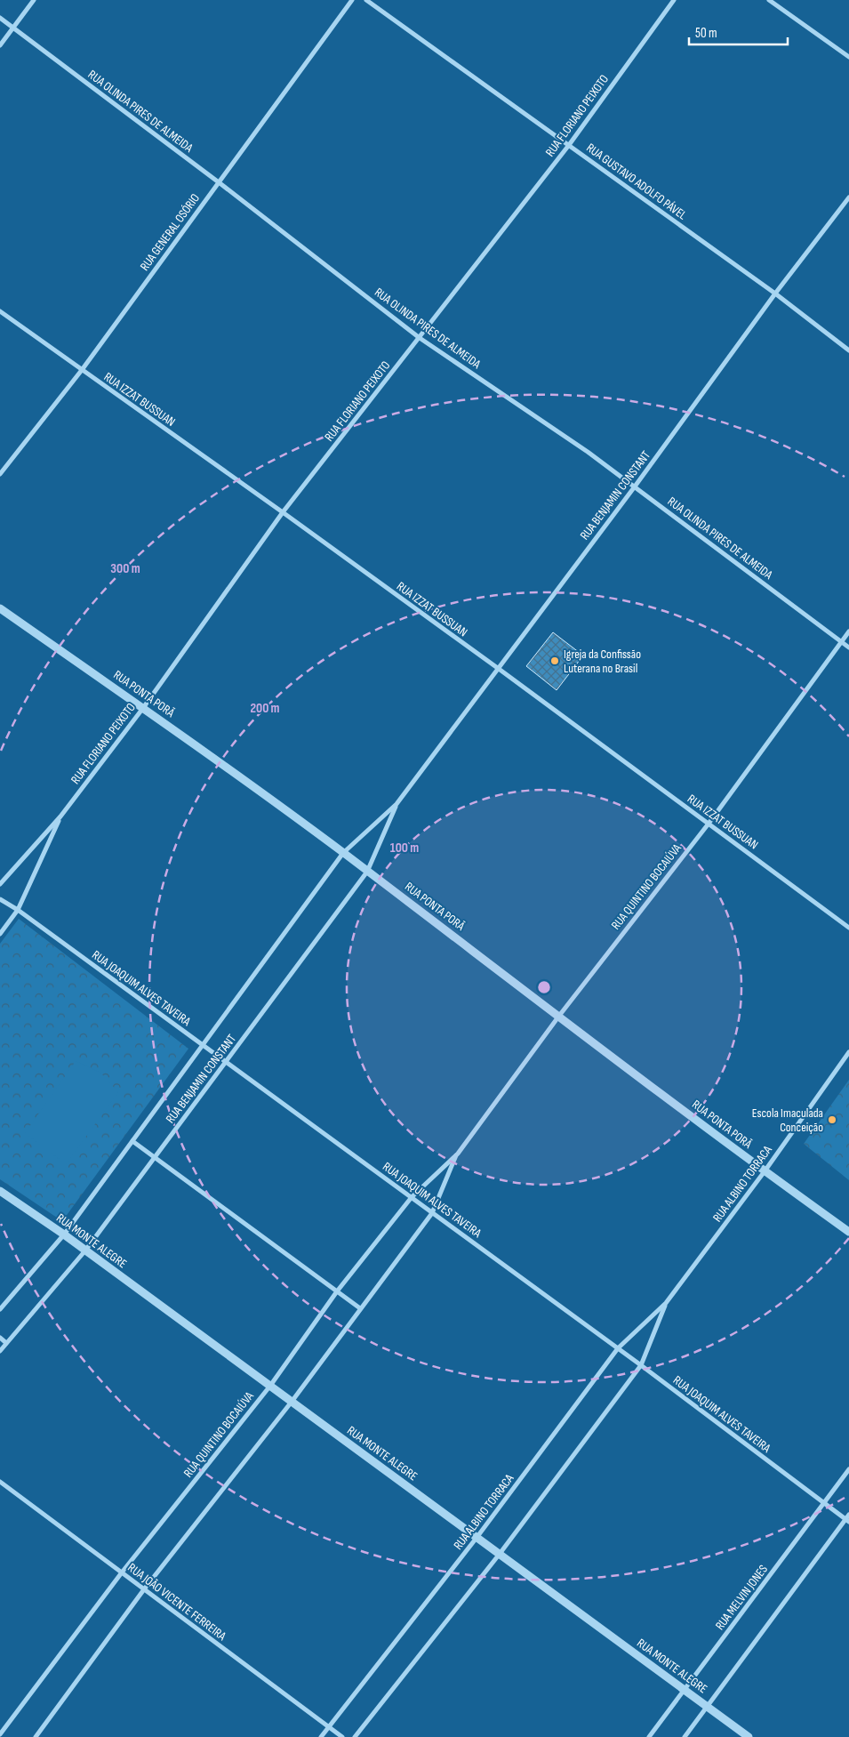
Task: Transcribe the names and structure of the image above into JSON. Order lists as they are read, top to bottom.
{
  "streets": {
    "street": [
      "RUA OLINDA PIRES DE ALMEIDA",
      "RUA FLORIANO PEIXOTO",
      "RUA GUSTAVO ADOLFO PÁVEL",
      "RUA GENERAL OSÓRIO",
      "RUA IZZAT BUSSUAN",
      "RUA BENJAMIN CONSTANT",
      "RUA PONTA PORÃ",
      "RUA QUINTINO BOCAIÚVA",
      "RUA JOAQUIM ALVES TAVEIRA",
      "RUA ALBINO TORRACA",
      "RUA MONTE ALEGRE",
      "RUA MELVIN JONES",
      "RUA JOÃO VICENTE FERREIRA"
    ]
  },
  "crossings": [
    ["RUA OLINDA PIRES DE ALMEIDA", "RUA FLORIANO PEIXOTO"],
    ["RUA OLINDA PIRES DE ALMEIDA", "RUA GENERAL OSÓRIO"],
    ["RUA OLINDA PIRES DE ALMEIDA", "RUA BENJAMIN CONSTANT"],
    ["RUA OLINDA PIRES DE ALMEIDA", "RUA QUINTINO BOCAIÚVA"],
    ["RUA FLORIANO PEIXOTO", "RUA GUSTAVO ADOLFO PÁVEL"],
    ["RUA FLORIANO PEIXOTO", "RUA IZZAT BUSSUAN"],
    ["RUA FLORIANO PEIXOTO", "RUA PONTA PORÃ"],
    ["RUA FLORIANO PEIXOTO", "RUA JOAQUIM ALVES TAVEIRA"],
    ["RUA GUSTAVO ADOLFO PÁVEL", "RUA BENJAMIN CONSTANT"],
    ["RUA GENERAL OSÓRIO", "RUA IZZAT BUSSUAN"],
    ["RUA IZZAT BUSSUAN", "RUA BENJAMIN CONSTANT"],
    ["RUA IZZAT BUSSUAN", "RUA QUINTINO BOCAIÚVA"],
    ["RUA BENJAMIN CONSTANT", "RUA PONTA PORÃ"],
    ["RUA BENJAMIN CONSTANT", "RUA JOAQUIM ALVES TAVEIRA"],
    ["RUA BENJAMIN CONSTANT", "RUA MONTE ALEGRE"],
    ["RUA PONTA PORÃ", "RUA QUINTINO BOCAIÚVA"],
    ["RUA PONTA PORÃ", "RUA ALBINO TORRACA"],
    ["RUA QUINTINO BOCAIÚVA", "RUA JOAQUIM ALVES TAVEIRA"],
    ["RUA QUINTINO BOCAIÚVA", "RUA MONTE ALEGRE"],
    ["RUA QUINTINO BOCAIÚVA", "RUA JOÃO VICENTE FERREIRA"],
    ["RUA JOAQUIM ALVES TAVEIRA", "RUA ALBINO TORRACA"],
    ["RUA JOAQUIM ALVES TAVEIRA", "RUA MELVIN JONES"],
    ["RUA ALBINO TORRACA", "RUA MONTE ALEGRE"],
    ["RUA ALBINO TORRACA", "RUA JOÃO VICENTE FERREIRA"],
    ["RUA MONTE ALEGRE", "RUA MELVIN JONES"]
  ],
  "places": ["Igreja da Confissão Luterana no Brasil", "Escola Imaculada Conceição"],
  "scale_bar": "50 m",
  "rings": ["300 m", "200 m", "100 m"]
}
